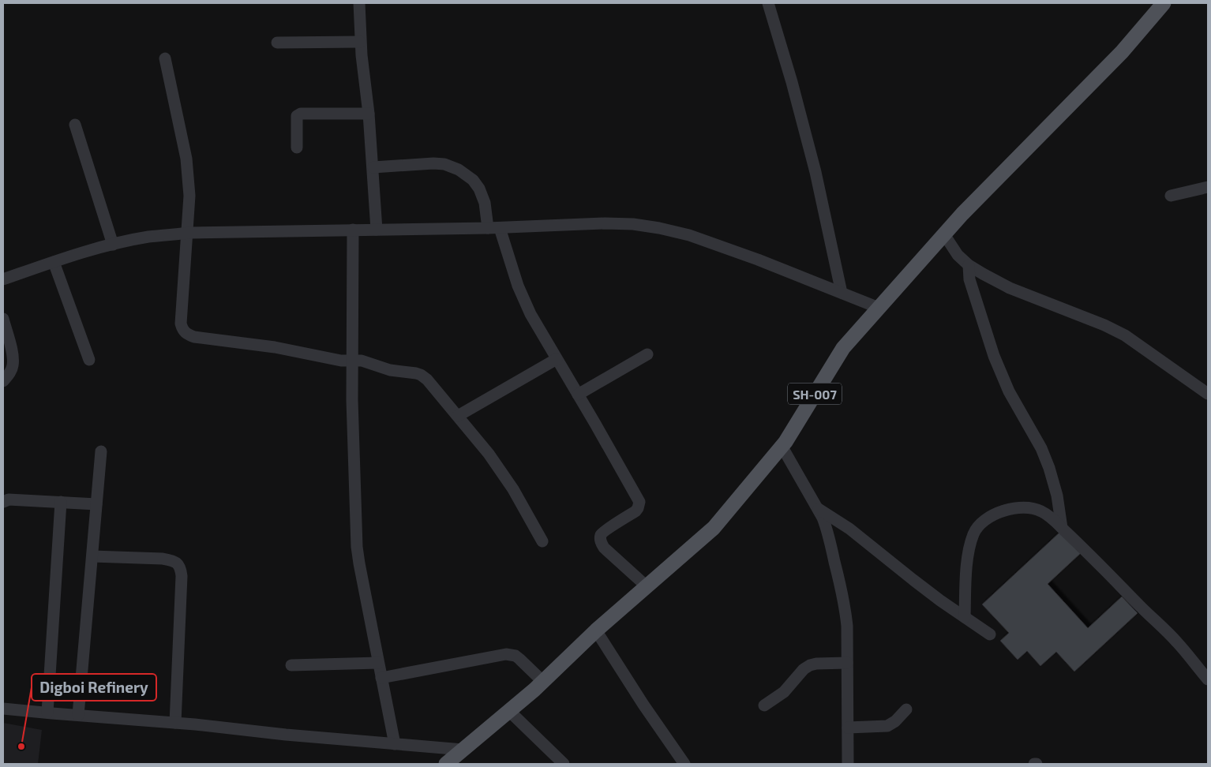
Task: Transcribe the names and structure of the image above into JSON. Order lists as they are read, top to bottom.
{
  "streets": {
    "main road": ["SH-007"]
  },
  "places": ["Digboi Refinery"]
}
